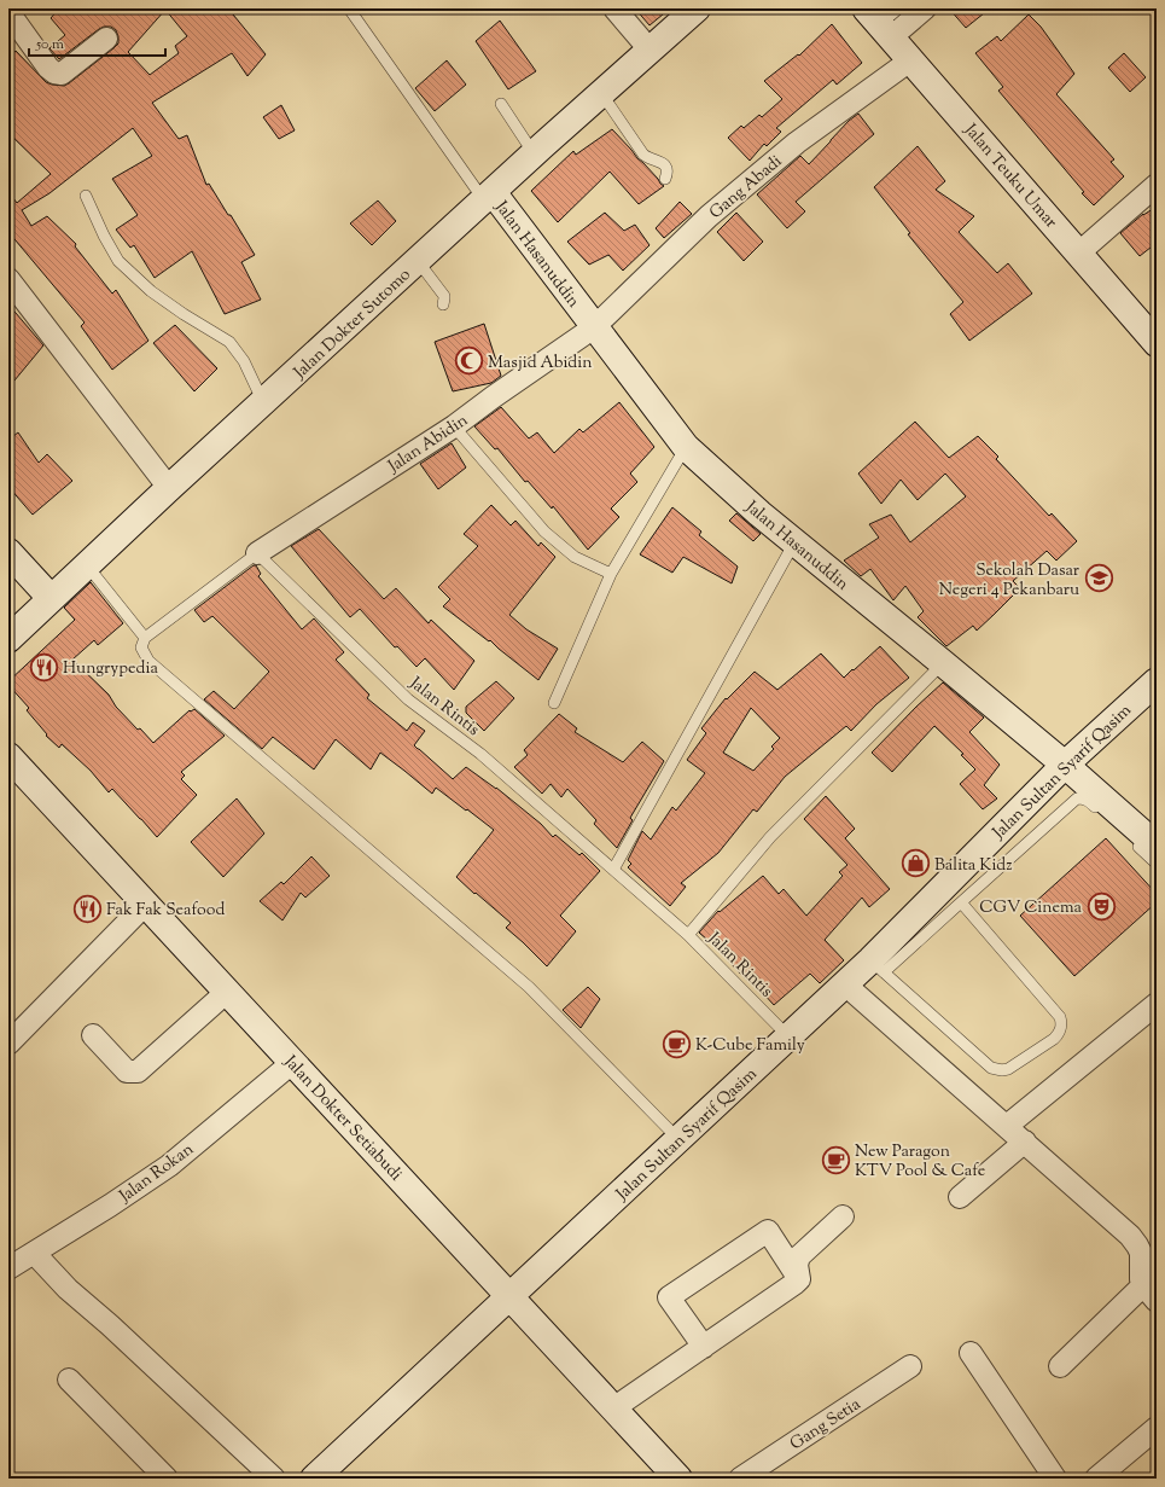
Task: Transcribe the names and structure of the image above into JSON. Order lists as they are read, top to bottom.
{
  "streets": {
    "main road": [
      "Jalan Teuku Umar",
      "Jalan Hasanuddin",
      "Jalan Dokter Sutomo",
      "Jalan Sultan Syarif Qasim",
      "Jalan Dokter Setiabudi"
    ],
    "street": [
      "Gang Abadi",
      "Jalan Abidin",
      "Jalan Rokan",
      "Gang Setia"
    ],
    "lane": ["Jalan Rintis"]
  },
  "crossings": [
    ["Jalan Teuku Umar", "Gang Abadi"],
    ["Gang Abadi", "Jalan Hasanuddin"],
    ["Gang Abadi", "Jalan Abidin"],
    ["Jalan Hasanuddin", "Jalan Dokter Sutomo"],
    ["Jalan Hasanuddin", "Jalan Abidin"],
    ["Jalan Hasanuddin", "Jalan Sultan Syarif Qasim"],
    ["Jalan Abidin", "Jalan Rintis"],
    ["Jalan Rintis", "Jalan Sultan Syarif Qasim"],
    ["Jalan Sultan Syarif Qasim", "Jalan Dokter Setiabudi"],
    ["Jalan Dokter Setiabudi", "Jalan Rokan"]
  ],
  "places": {
    "mosque": ["Masjid Abidin"],
    "school or university": ["Sekolah Dasar Negeri 4 Pekanbaru"],
    "restaurant": ["Hungrypedia", "Fak Fak Seafood"],
    "shop": ["Balita Kidz"],
    "theatre": ["CGV Cinema"],
    "cafe": ["K-Cube Family", "New Paragon KTV Pool & Cafe"]
  },
  "scale_bar": "50 m"
}
